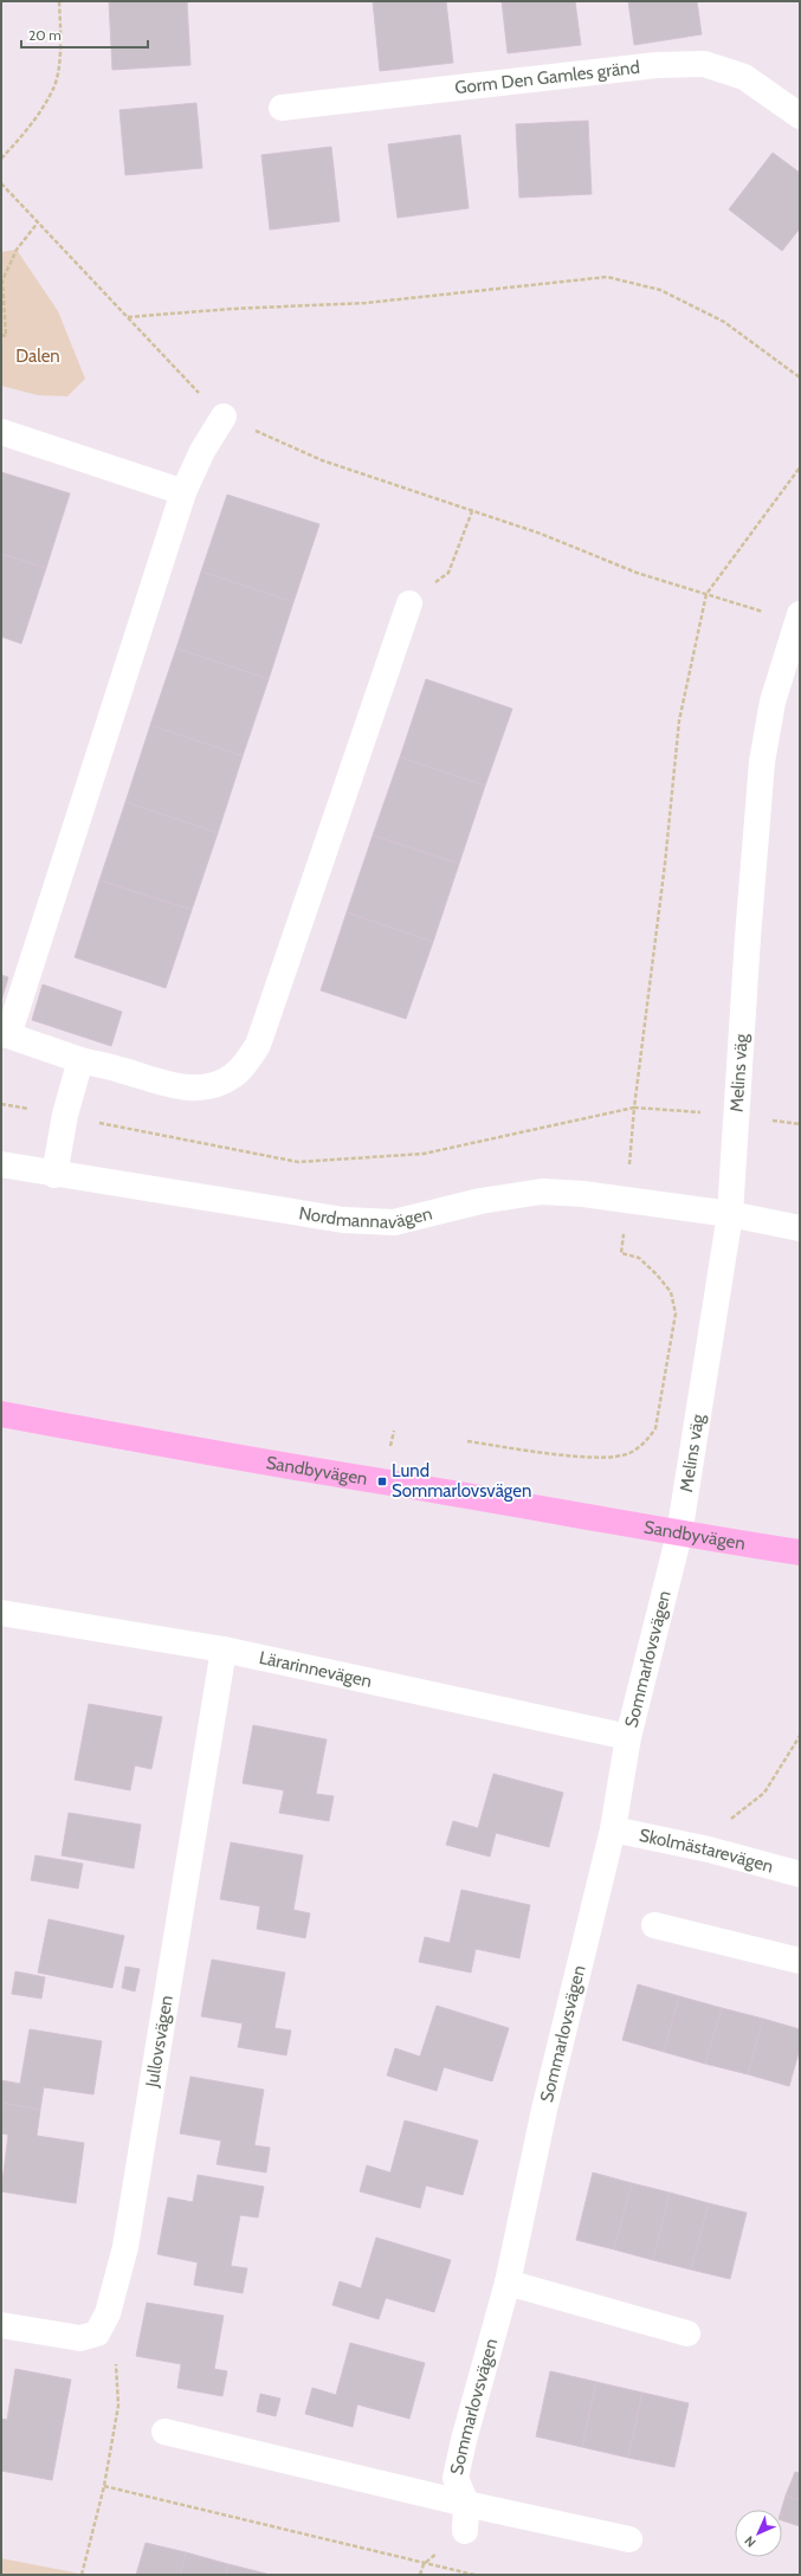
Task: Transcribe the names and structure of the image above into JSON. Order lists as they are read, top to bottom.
{
  "streets": {
    "main road": ["Sandbyvägen"],
    "street": [
      "Gorm Den Gamles gränd",
      "Melins väg",
      "Nordmannavägen",
      "Sommarlovsvägen",
      "Lärarinnevägen",
      "Skolmästarevägen",
      "Jullovsvägen"
    ]
  },
  "crossings": [
    ["Melins väg", "Nordmannavägen"],
    ["Melins väg", "Sandbyvägen"],
    ["Melins väg", "Sommarlovsvägen"],
    ["Sandbyvägen", "Sommarlovsvägen"],
    ["Sommarlovsvägen", "Lärarinnevägen"],
    ["Sommarlovsvägen", "Skolmästarevägen"],
    ["Lärarinnevägen", "Jullovsvägen"]
  ],
  "parks": ["Dalen"],
  "places": {
    "transit": ["Lund Sommarlovsvägen"]
  },
  "scale_bar": "20 m",
  "north": "bottom left"
}
